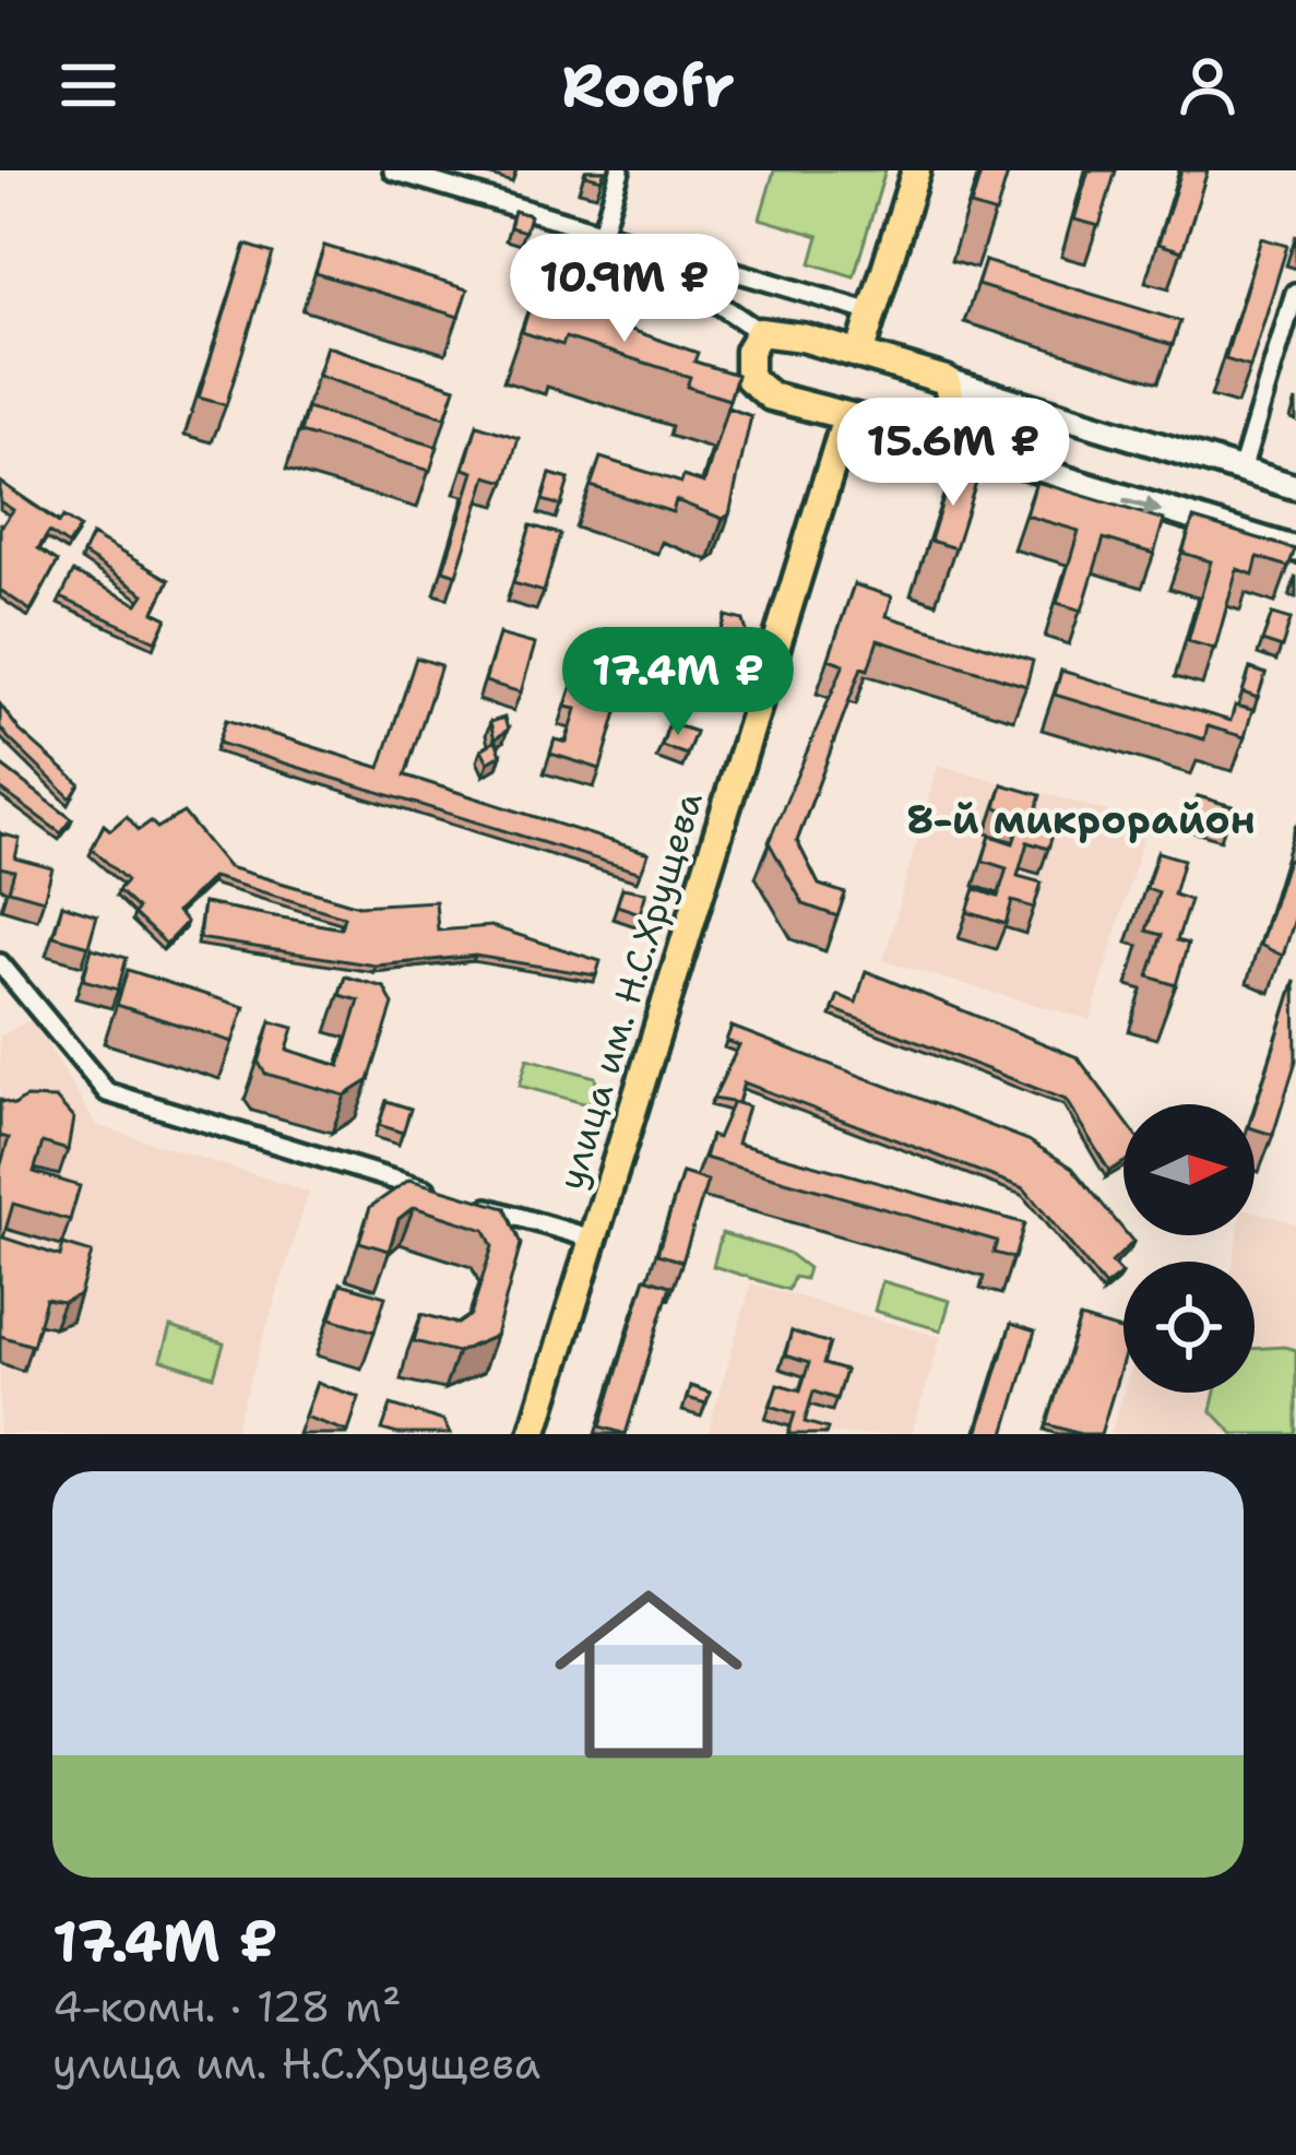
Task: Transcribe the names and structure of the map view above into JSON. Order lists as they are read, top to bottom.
{
  "streets": {
    "main road": ["улица им. Н.С.Хрущева"]
  },
  "districts": ["8-й микрорайон"],
  "north": "right",
  "page": {
    "header": "Roofr",
    "price": ["10.9M ₽", "15.6M ₽", "17.4M ₽"],
    "list": [
      {
        "name": "17.4M ₽",
        "note": "4-комн. · 128 m² · улица им. Н.С.Хрущева"
      }
    ]
  }
}
